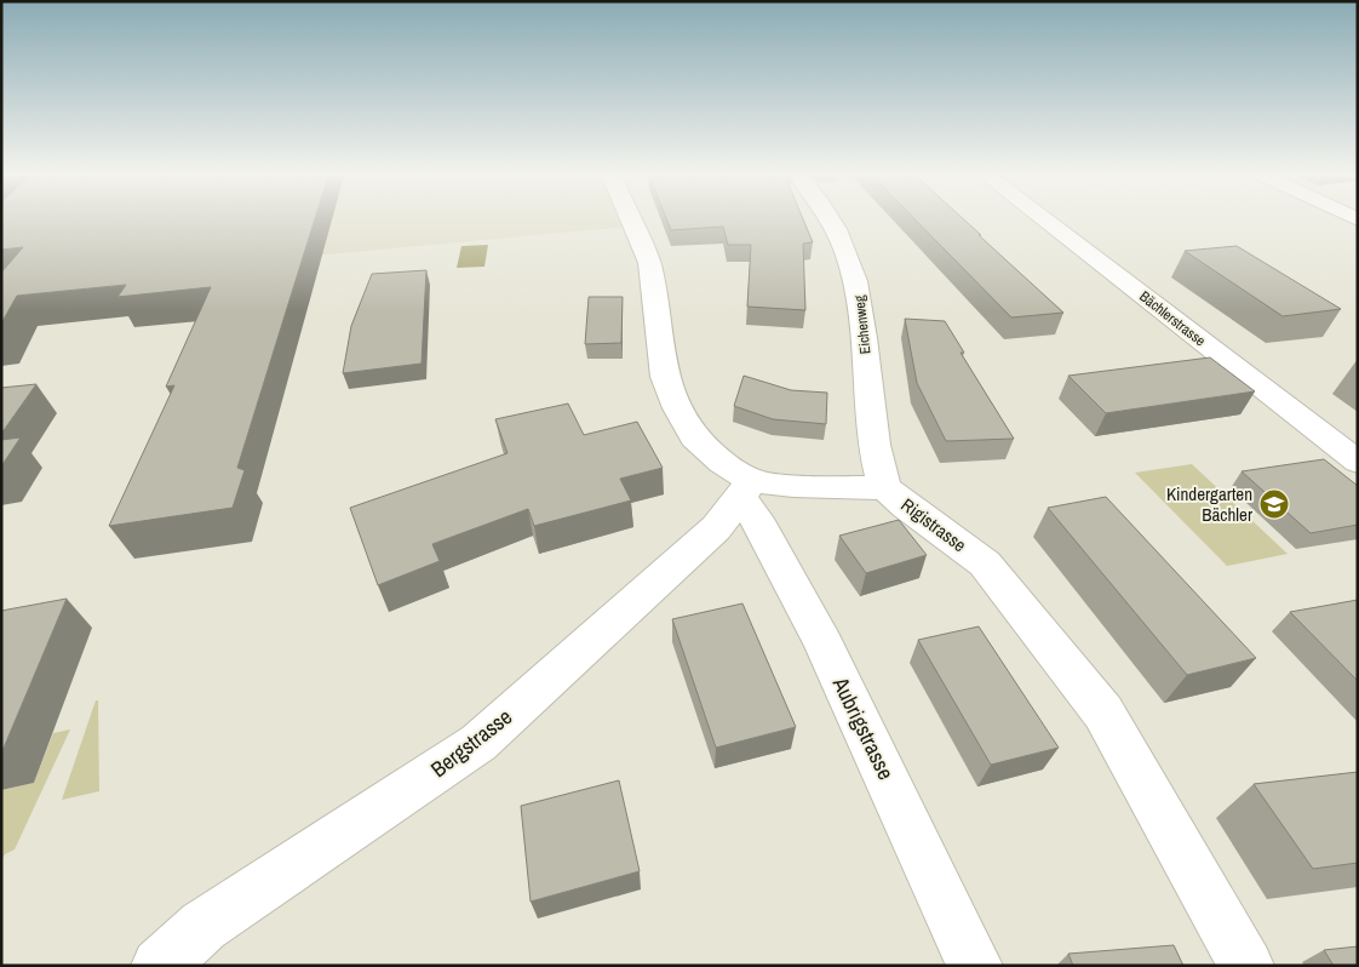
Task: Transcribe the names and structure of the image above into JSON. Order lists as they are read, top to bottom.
{
  "streets": {
    "street": [
      "Bächlerstrasse",
      "Eichenweg",
      "Rigistrasse",
      "Aubrigstrasse",
      "Bergstrasse"
    ]
  },
  "crossings": [
    ["Eichenweg", "Rigistrasse"],
    ["Rigistrasse", "Aubrigstrasse"],
    ["Rigistrasse", "Bergstrasse"],
    ["Aubrigstrasse", "Bergstrasse"]
  ],
  "places": {
    "school or university": ["Kindergarten Bächler"]
  }
}
